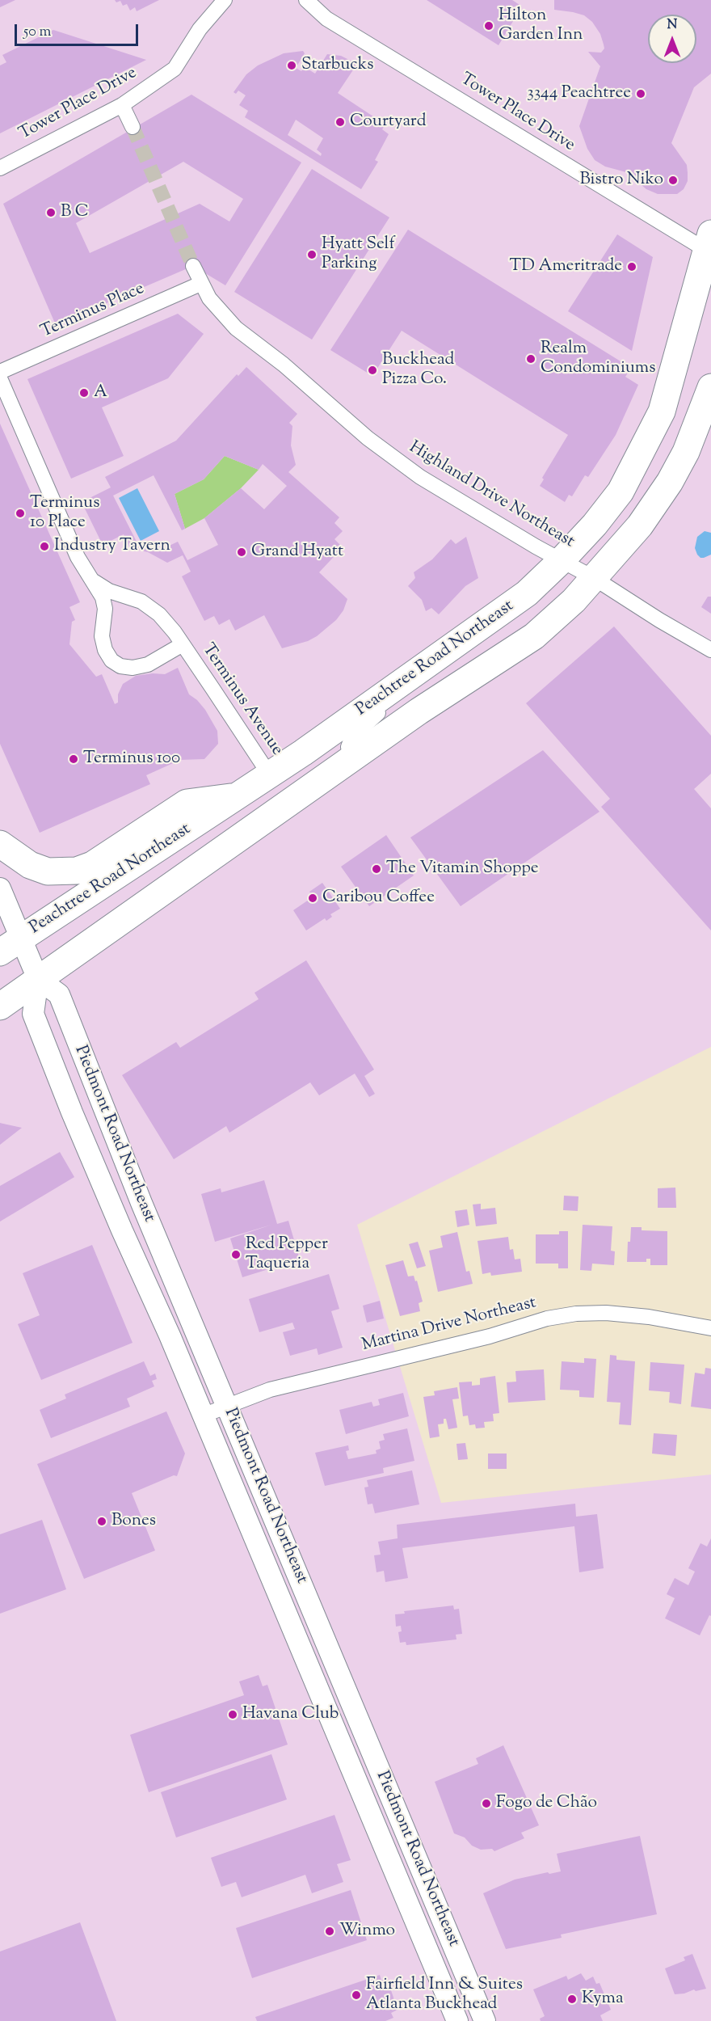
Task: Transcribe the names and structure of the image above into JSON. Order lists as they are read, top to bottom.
{
  "streets": {
    "highway": ["Peachtree Road Northeast"],
    "main road": ["Piedmont Road Northeast"],
    "street": [
      "Tower Place Drive",
      "Terminus Place",
      "Highland Drive Northeast",
      "Terminus Avenue",
      "Martina Drive Northeast"
    ]
  },
  "crossings": [
    ["Tower Place Drive", "Peachtree Road Northeast"],
    ["Terminus Place", "Highland Drive Northeast"],
    ["Highland Drive Northeast", "Peachtree Road Northeast"],
    ["Peachtree Road Northeast", "Terminus Avenue"],
    ["Peachtree Road Northeast", "Piedmont Road Northeast"],
    ["Piedmont Road Northeast", "Martina Drive Northeast"]
  ],
  "places": [
    "Hilton Garden Inn",
    "Starbucks",
    "3344 Peachtree",
    "Courtyard",
    "Bistro Niko",
    "B C",
    "Hyatt Self Parking",
    "TD Ameritrade",
    "Realm Condominiums",
    "Buckhead Pizza Co.",
    "A",
    "Terminus 10 Place",
    "Industry Tavern",
    "Grand Hyatt",
    "Terminus 100",
    "The Vitamin Shoppe",
    "Caribou Coffee",
    "Red Pepper Taqueria",
    "Bones",
    "Havana Club",
    "Fogo de Chão",
    "Winmo",
    "Fairfield Inn & Suites Atlanta Buckhead",
    "Kyma"
  ],
  "scale_bar": "50 m",
  "north": "top"
}
